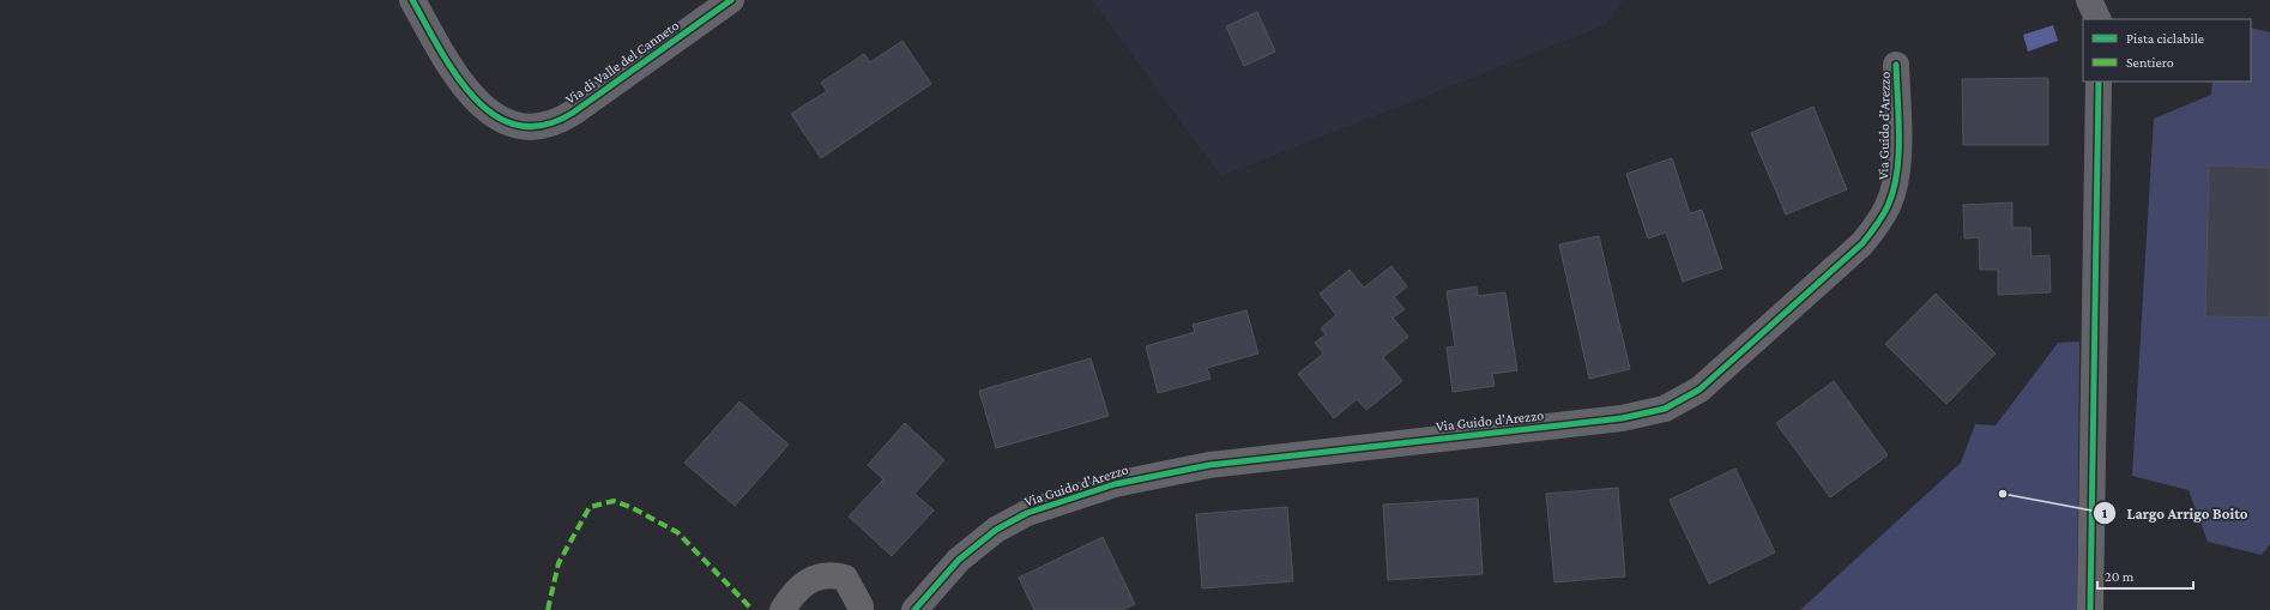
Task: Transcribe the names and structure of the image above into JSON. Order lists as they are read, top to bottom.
{
  "streets": {
    "street": ["Via di Valle del Canneto", "Via Guido d'Arezzo"]
  },
  "places": ["Largo Arrigo Boito"],
  "legend": ["Pista ciclabile", "Sentiero"],
  "scale_bar": "20 m"
}
